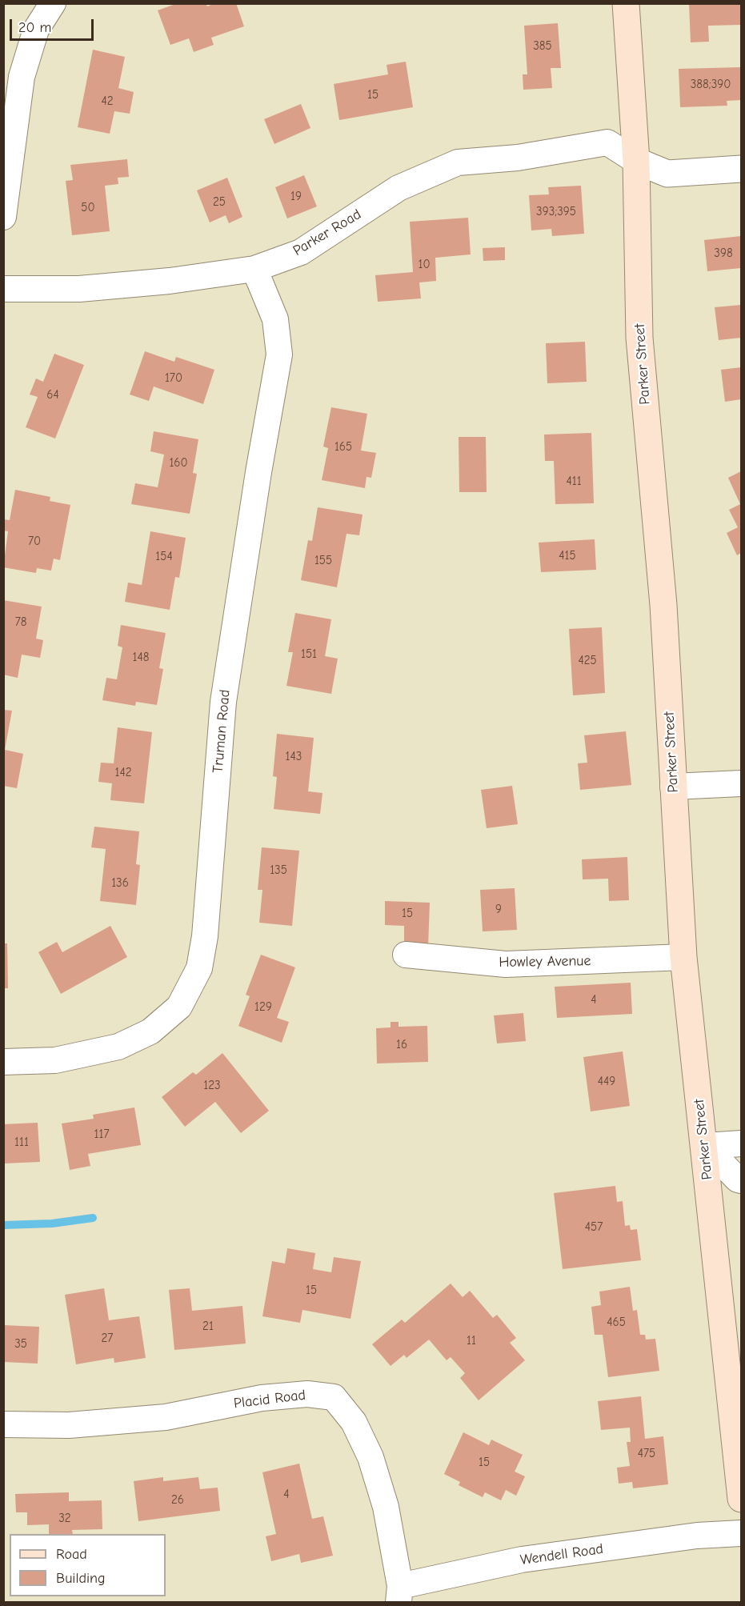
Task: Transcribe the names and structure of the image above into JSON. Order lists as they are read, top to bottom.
{
  "streets": {
    "main road": ["Parker Street"],
    "street": [
      "Parker Road",
      "Truman Road",
      "Howley Avenue",
      "Placid Road",
      "Wendell Road"
    ]
  },
  "crossings": [
    ["Parker Road", "Parker Street"],
    ["Parker Road", "Truman Road"],
    ["Parker Street", "Howley Avenue"],
    ["Placid Road", "Wendell Road"]
  ],
  "house_numbers": [
    "385",
    "388;390",
    "15",
    "42",
    "19",
    "25",
    "50",
    "393;395",
    "398",
    "10",
    "170",
    "64",
    "165",
    "160",
    "411",
    "70",
    "415",
    "154",
    "155",
    "78",
    "151",
    "148",
    "425",
    "143",
    "142",
    "135",
    "136",
    "9",
    "15",
    "4",
    "129",
    "16",
    "449",
    "123",
    "117",
    "111",
    "457",
    "15",
    "465",
    "21",
    "27",
    "11",
    "35",
    "475",
    "15",
    "4",
    "26",
    "32"
  ],
  "legend": ["Road", "Building"],
  "scale_bar": "20 m"
}
